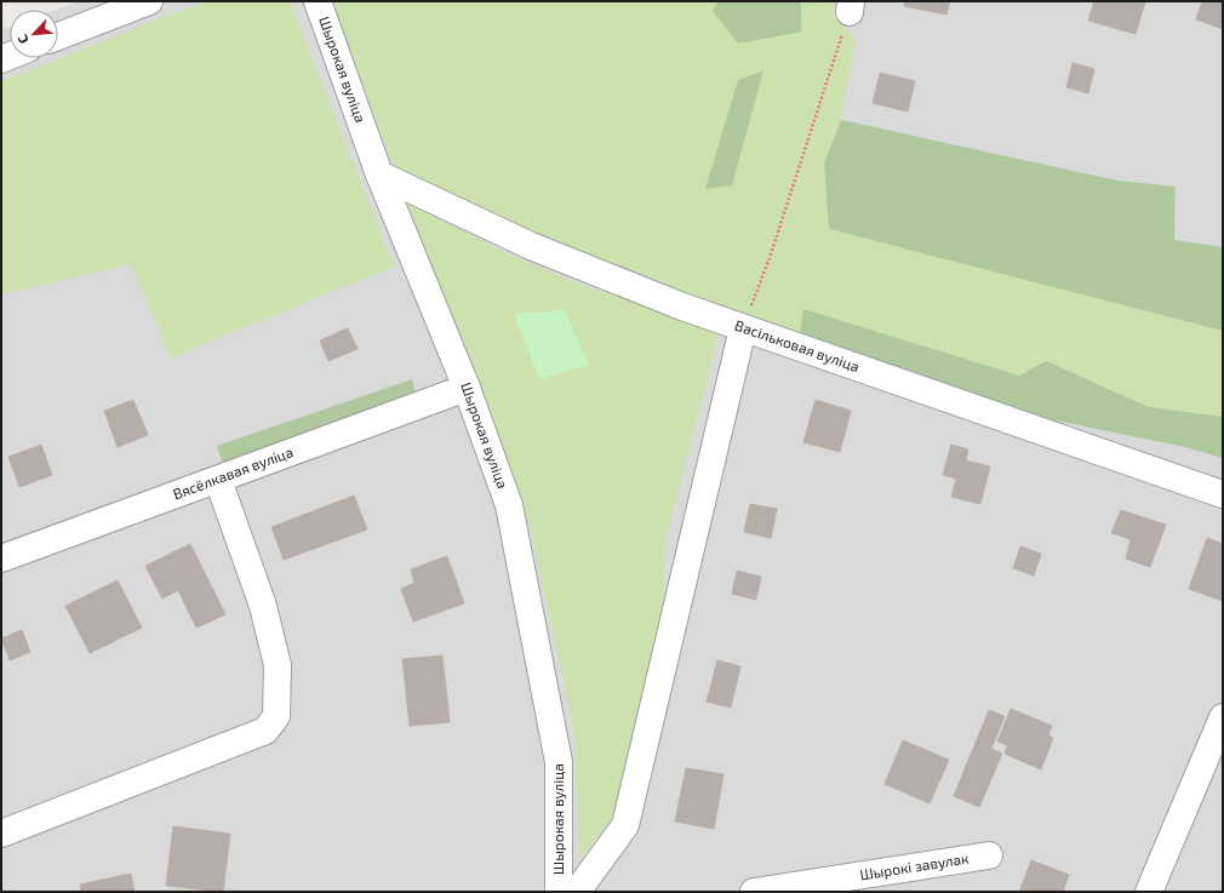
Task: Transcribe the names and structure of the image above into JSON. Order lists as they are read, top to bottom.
{
  "streets": {
    "street": [
      "Шырокая вуліца",
      "Васільковая вуліца",
      "Вясёлкавая вуліца",
      "Шырокі завулак"
    ]
  },
  "crossings": [
    ["Шырокая вуліца", "Васільковая вуліца"],
    ["Шырокая вуліца", "Вясёлкавая вуліца"]
  ],
  "north": "bottom left"
}
